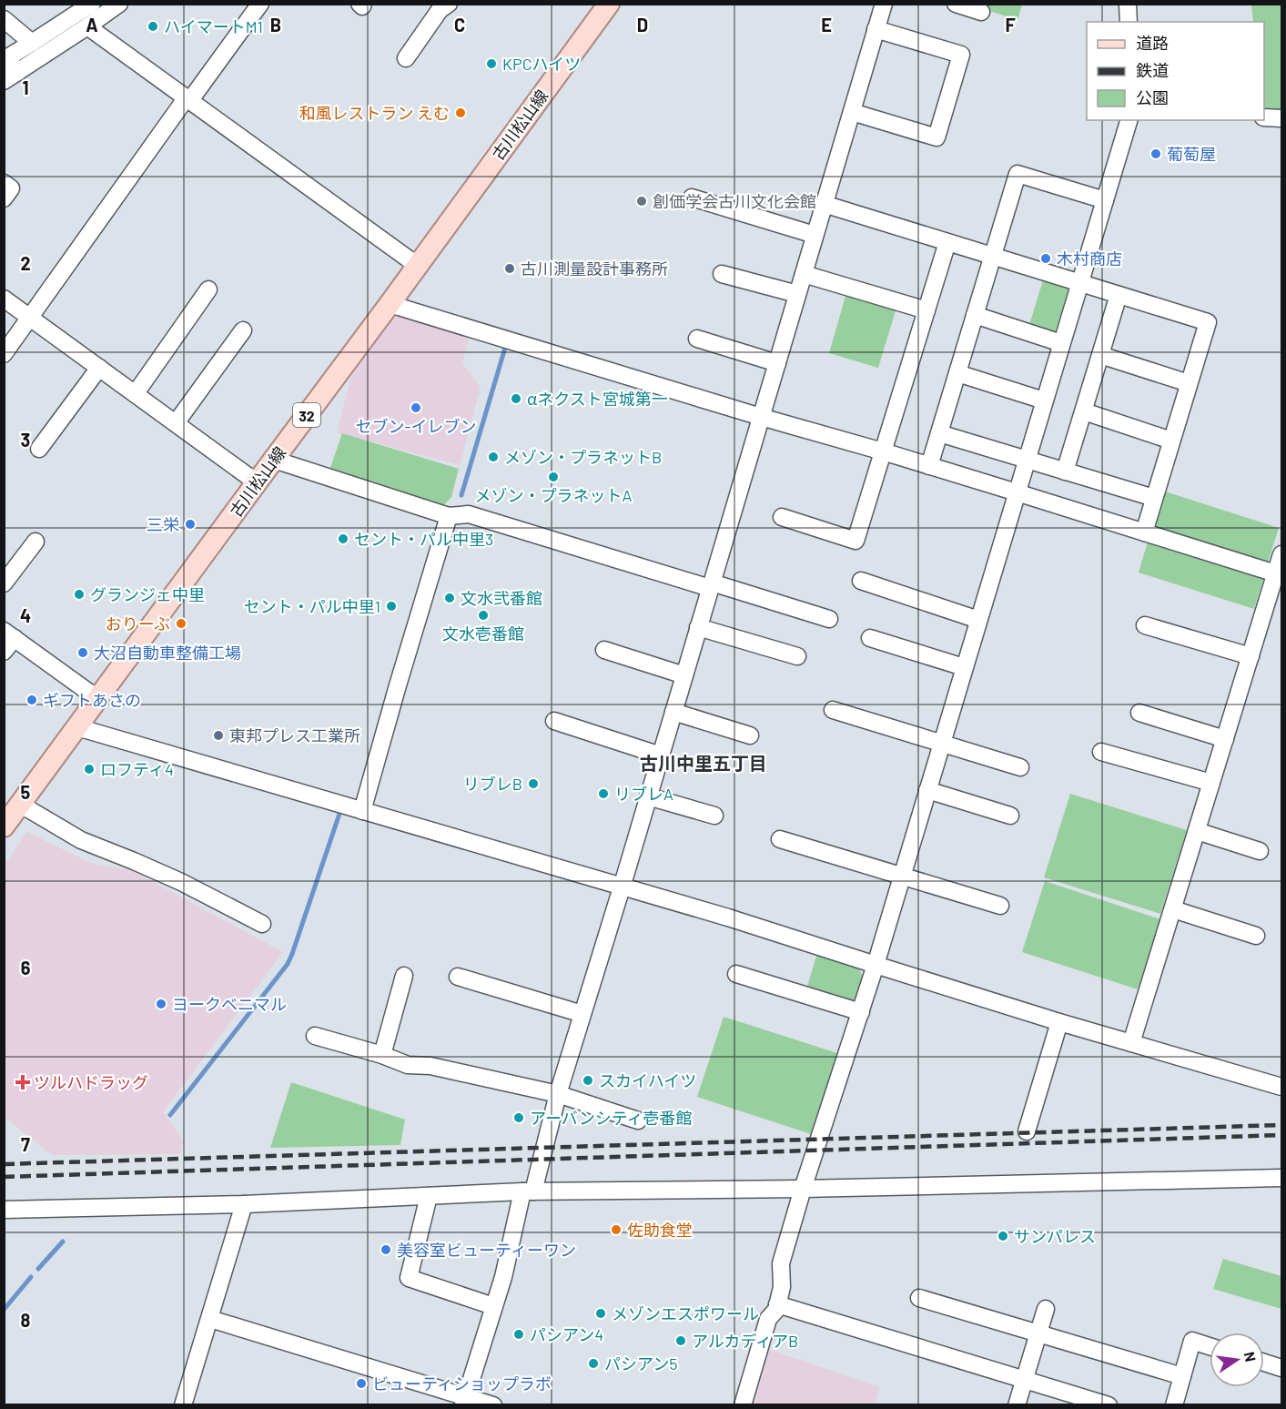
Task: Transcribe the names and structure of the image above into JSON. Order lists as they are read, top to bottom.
{
  "streets": {
    "main road": ["古川松山線", "32"]
  },
  "districts": ["古川中里五丁目"],
  "places": {
    "other": [
      "ハイマートM1",
      "KPCハイツ",
      "和風レストラン えむ",
      "葡萄屋",
      "創価学会古川文化会館",
      "木村商店",
      "古川測量設計事務所",
      "αネクスト宮城第一",
      "セブン-イレブン",
      "メゾン・プラネットB",
      "メゾン・プラネットA",
      "三栄",
      "セント・パル中里3",
      "グランジェ中里",
      "文水弐番館",
      "セント・パル中里1",
      "文水壱番館",
      "おりーぶ",
      "大沼自動車整備工場",
      "ギフトあさの",
      "東邦プレス工業所",
      "ロフティ4",
      "リブレB",
      "リブレA",
      "ヨークベニマル",
      "スカイハイツ",
      "アーバンシティ壱番館",
      "佐助食堂",
      "サンパレス",
      "美容室ビューティーワン",
      "メゾンエスポワール",
      "パシアン4",
      "アルカディアB",
      "パシアン5",
      "ビューティショップラボ"
    ],
    "health": ["ツルハドラッグ"]
  },
  "legend": ["道路", "鉄道", "公園"],
  "north": "right",
  "grid": {
    "columns": [
      "A",
      "B",
      "C",
      "D",
      "E",
      "F"
    ],
    "rows": [
      "1",
      "2",
      "3",
      "4",
      "5",
      "6",
      "7",
      "8"
    ]
  }
}
